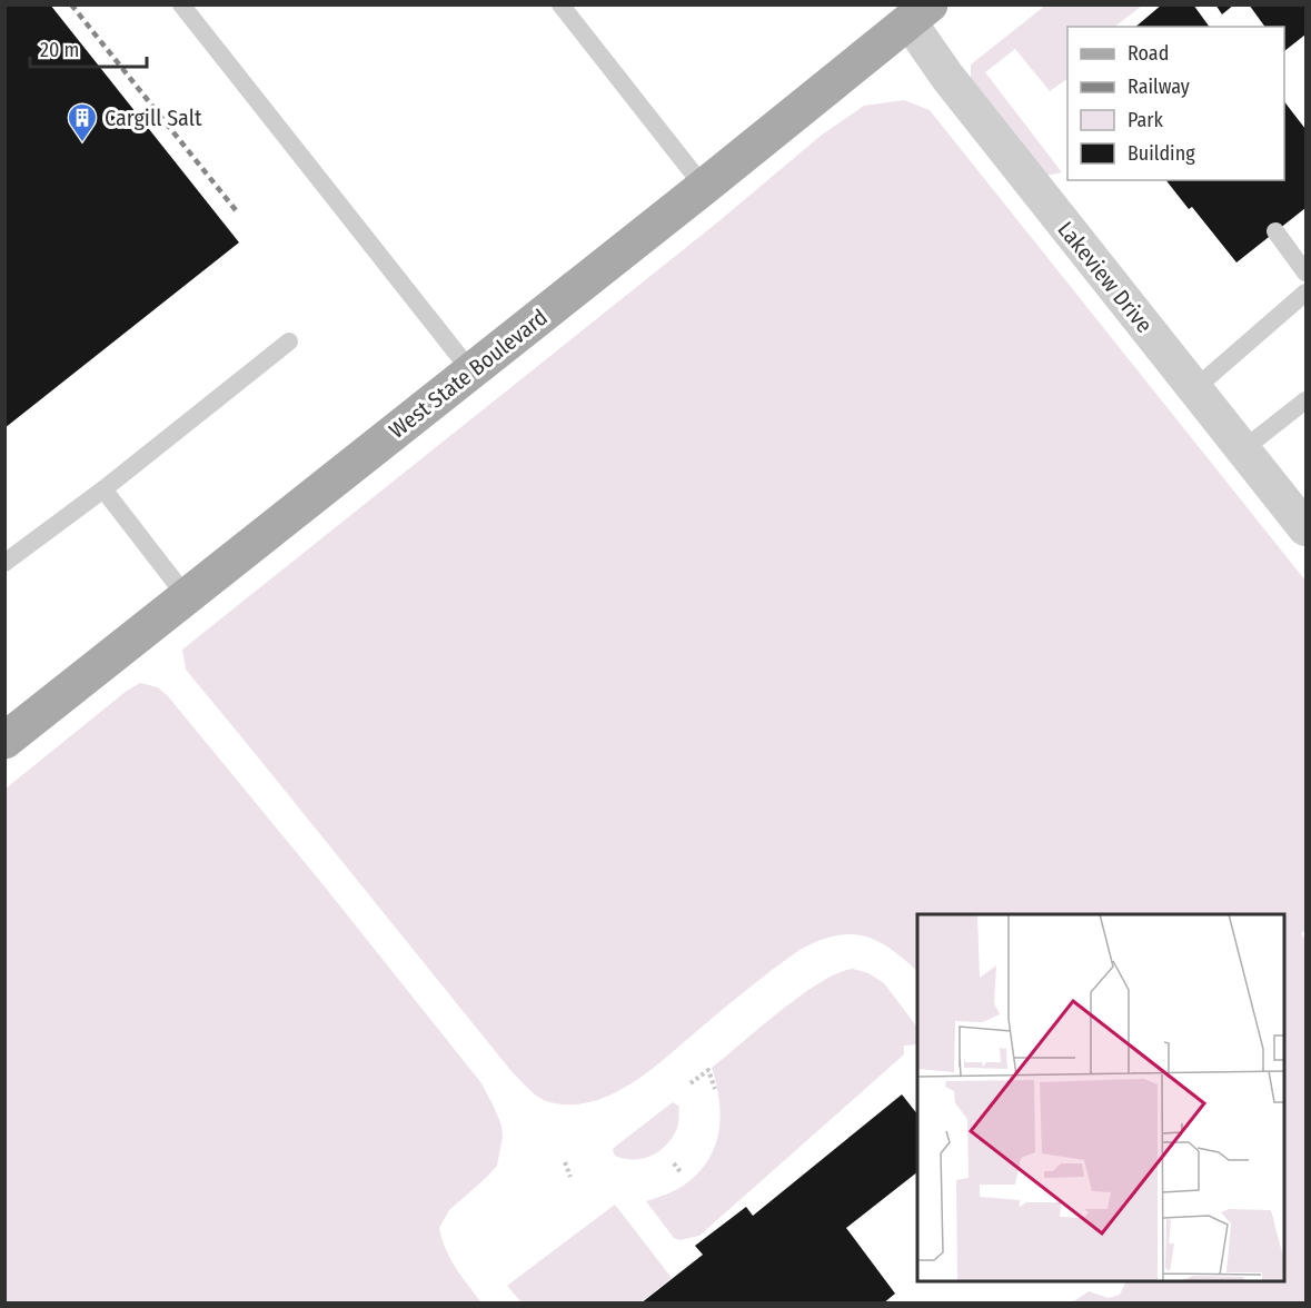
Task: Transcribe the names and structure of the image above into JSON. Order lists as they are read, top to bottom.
{
  "streets": {
    "main road": ["West State Boulevard"],
    "street": ["Lakeview Drive"]
  },
  "crossings": [
    ["Lakeview Drive", "West State Boulevard"]
  ],
  "places": {
    "building": ["Cargill Salt"]
  },
  "legend": [
    "Road",
    "Railway",
    "Park",
    "Building"
  ],
  "scale_bar": "20 m"
}
